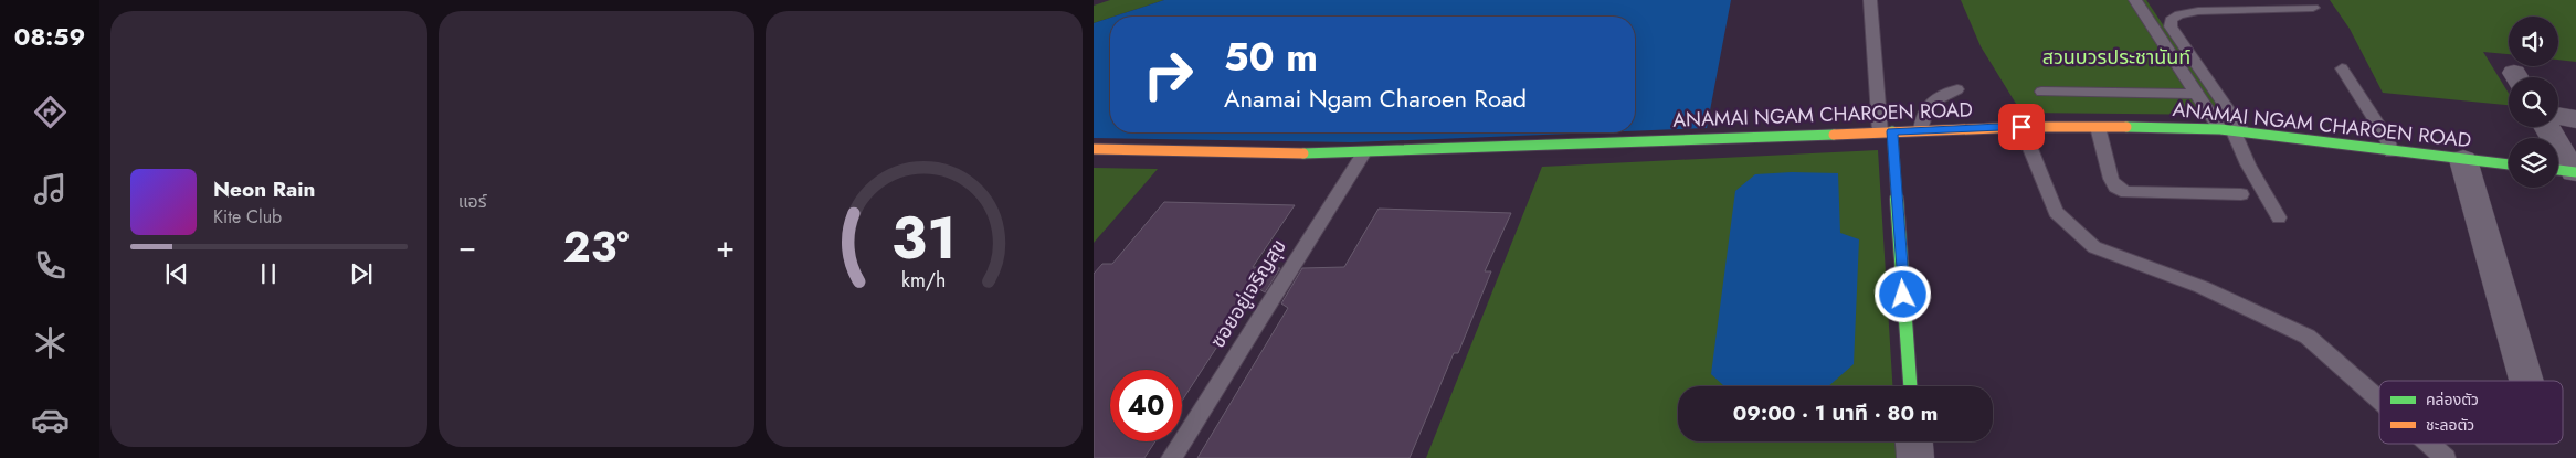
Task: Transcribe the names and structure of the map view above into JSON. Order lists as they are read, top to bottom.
{
  "streets": {
    "street": ["ANAMAI NGAM CHAROEN ROAD"],
    "lane": ["ซอยอยู่เจริญสุข"]
  },
  "crossings": [
    ["ANAMAI NGAM CHAROEN ROAD", "ซอยอยู่เจริญสุข"]
  ],
  "parks": ["สวนบวรประชานันท์"],
  "legend": ["คล่องตัว", "ชะลอตัว"],
  "page": {
    "tabs": "08:59",
    "tile": "แอร์",
    "turn": ["50 m", "Anamai Ngam Charoen Road"],
    "song": ["Neon Rain", "Kite Club"],
    "heat": ["−", "23°", "+"],
    "limit": "40",
    "trip": "09:00 · 1 นาที · 80 m",
    "gauge": ["31", "km/h"]
  }
}
